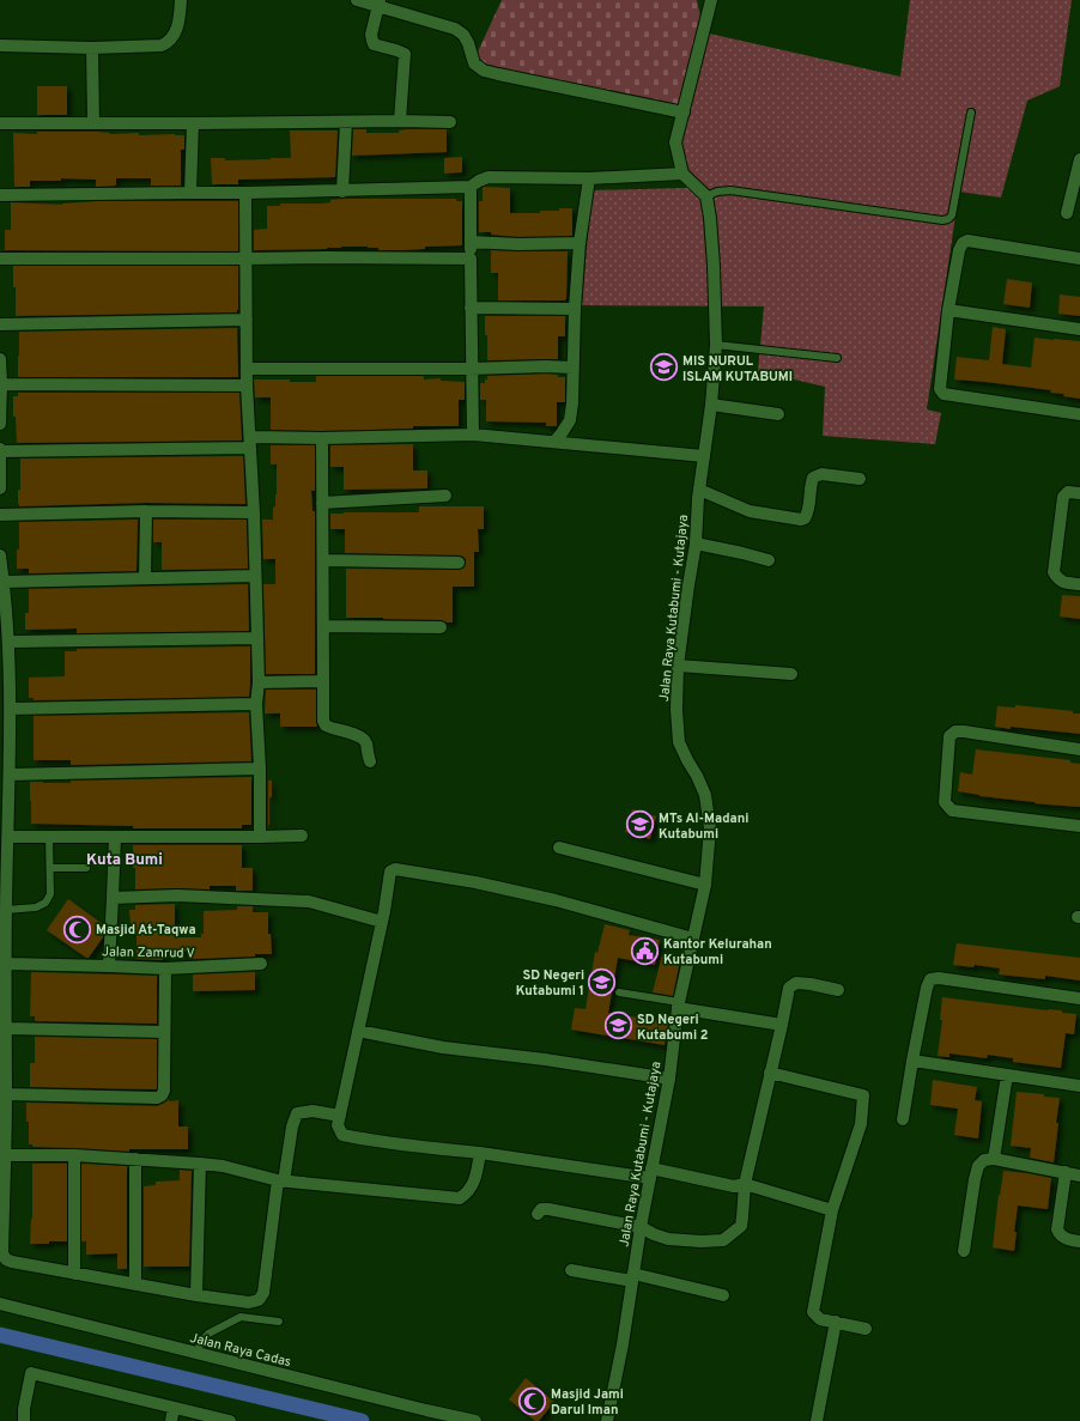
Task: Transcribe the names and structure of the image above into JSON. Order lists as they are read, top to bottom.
{
  "streets": {
    "street": ["Jalan Raya Kutabumi - Kutajaya", "Jalan Zamrud V", "Jalan Raya Cadas"]
  },
  "districts": ["Kuta Bumi"],
  "places": {
    "school or university": [
      "MIS NURUL ISLAM KUTABUMI",
      "MTs Al-Madani Kutabumi",
      "SD Negeri Kutabumi 1",
      "SD Negeri Kutabumi 2"
    ],
    "mosque": ["Masjid At-Taqwa", "Masjid Jami Darul Iman"],
    "public building": ["Kantor Kelurahan Kutabumi"]
  }
}
